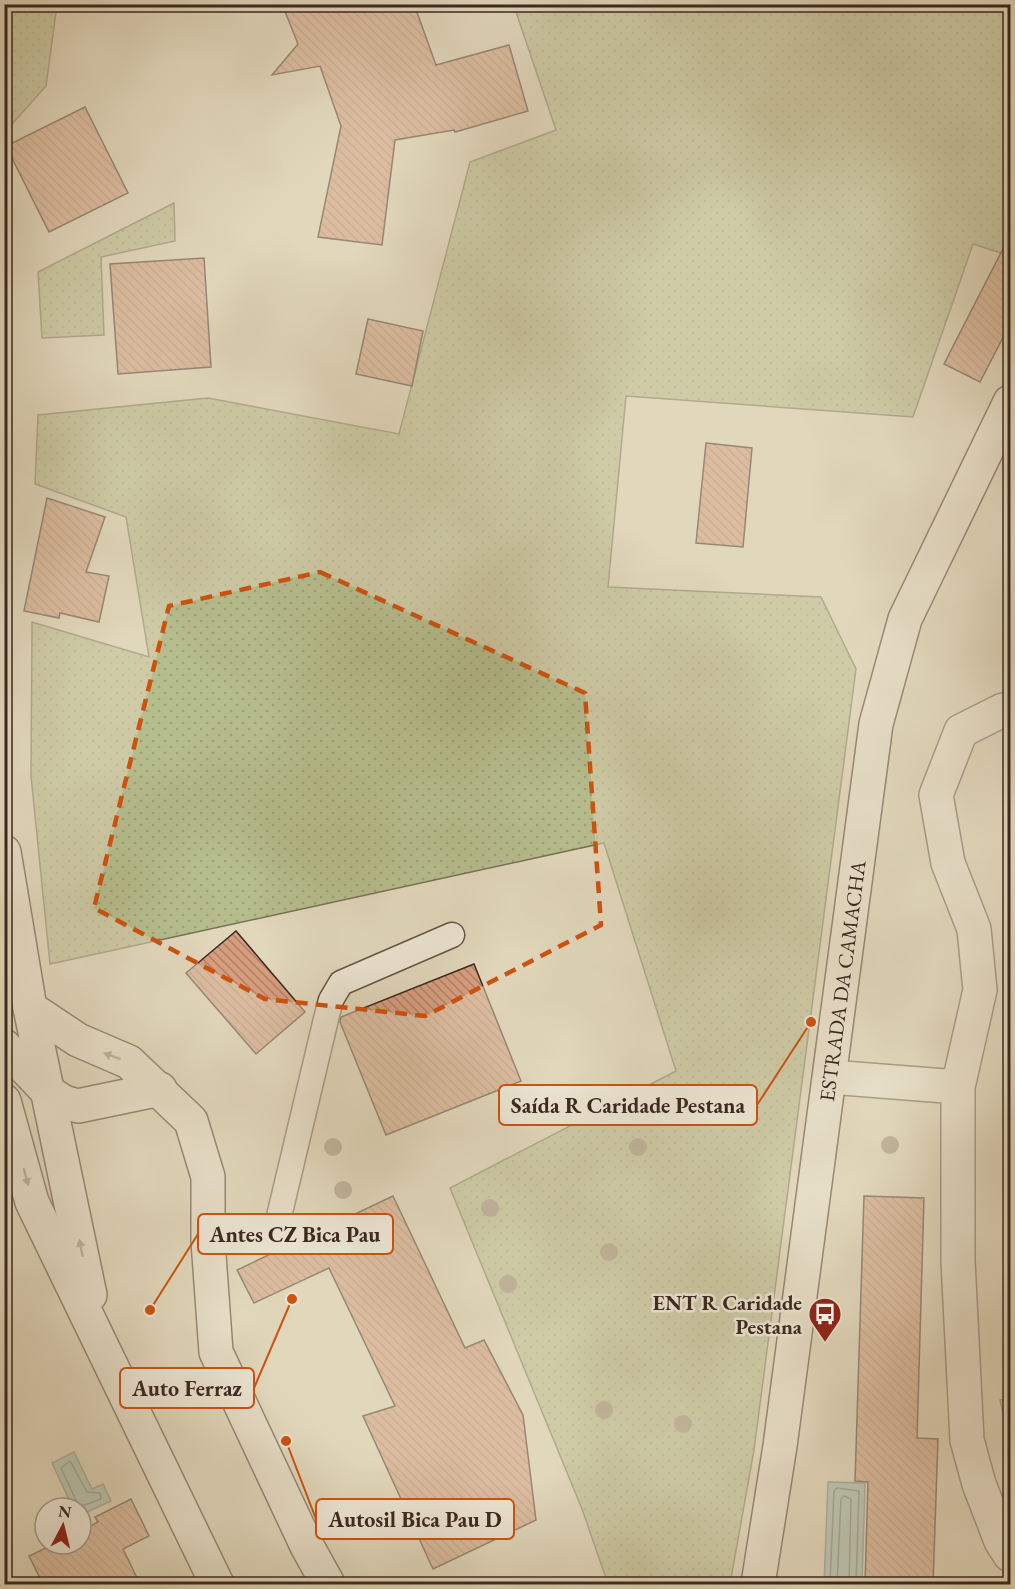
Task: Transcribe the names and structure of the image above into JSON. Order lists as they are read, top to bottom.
{
  "streets": {
    "street": ["ESTRADA DA CAMACHA"]
  },
  "places": {
    "other": [
      "Saída R Caridade Pestana",
      "Auto Ferraz",
      "Antes CZ Bica Pau",
      "Autosil Bica Pau D"
    ],
    "bus stop": ["ENT R Caridade Pestana"]
  },
  "north": "top"
}
